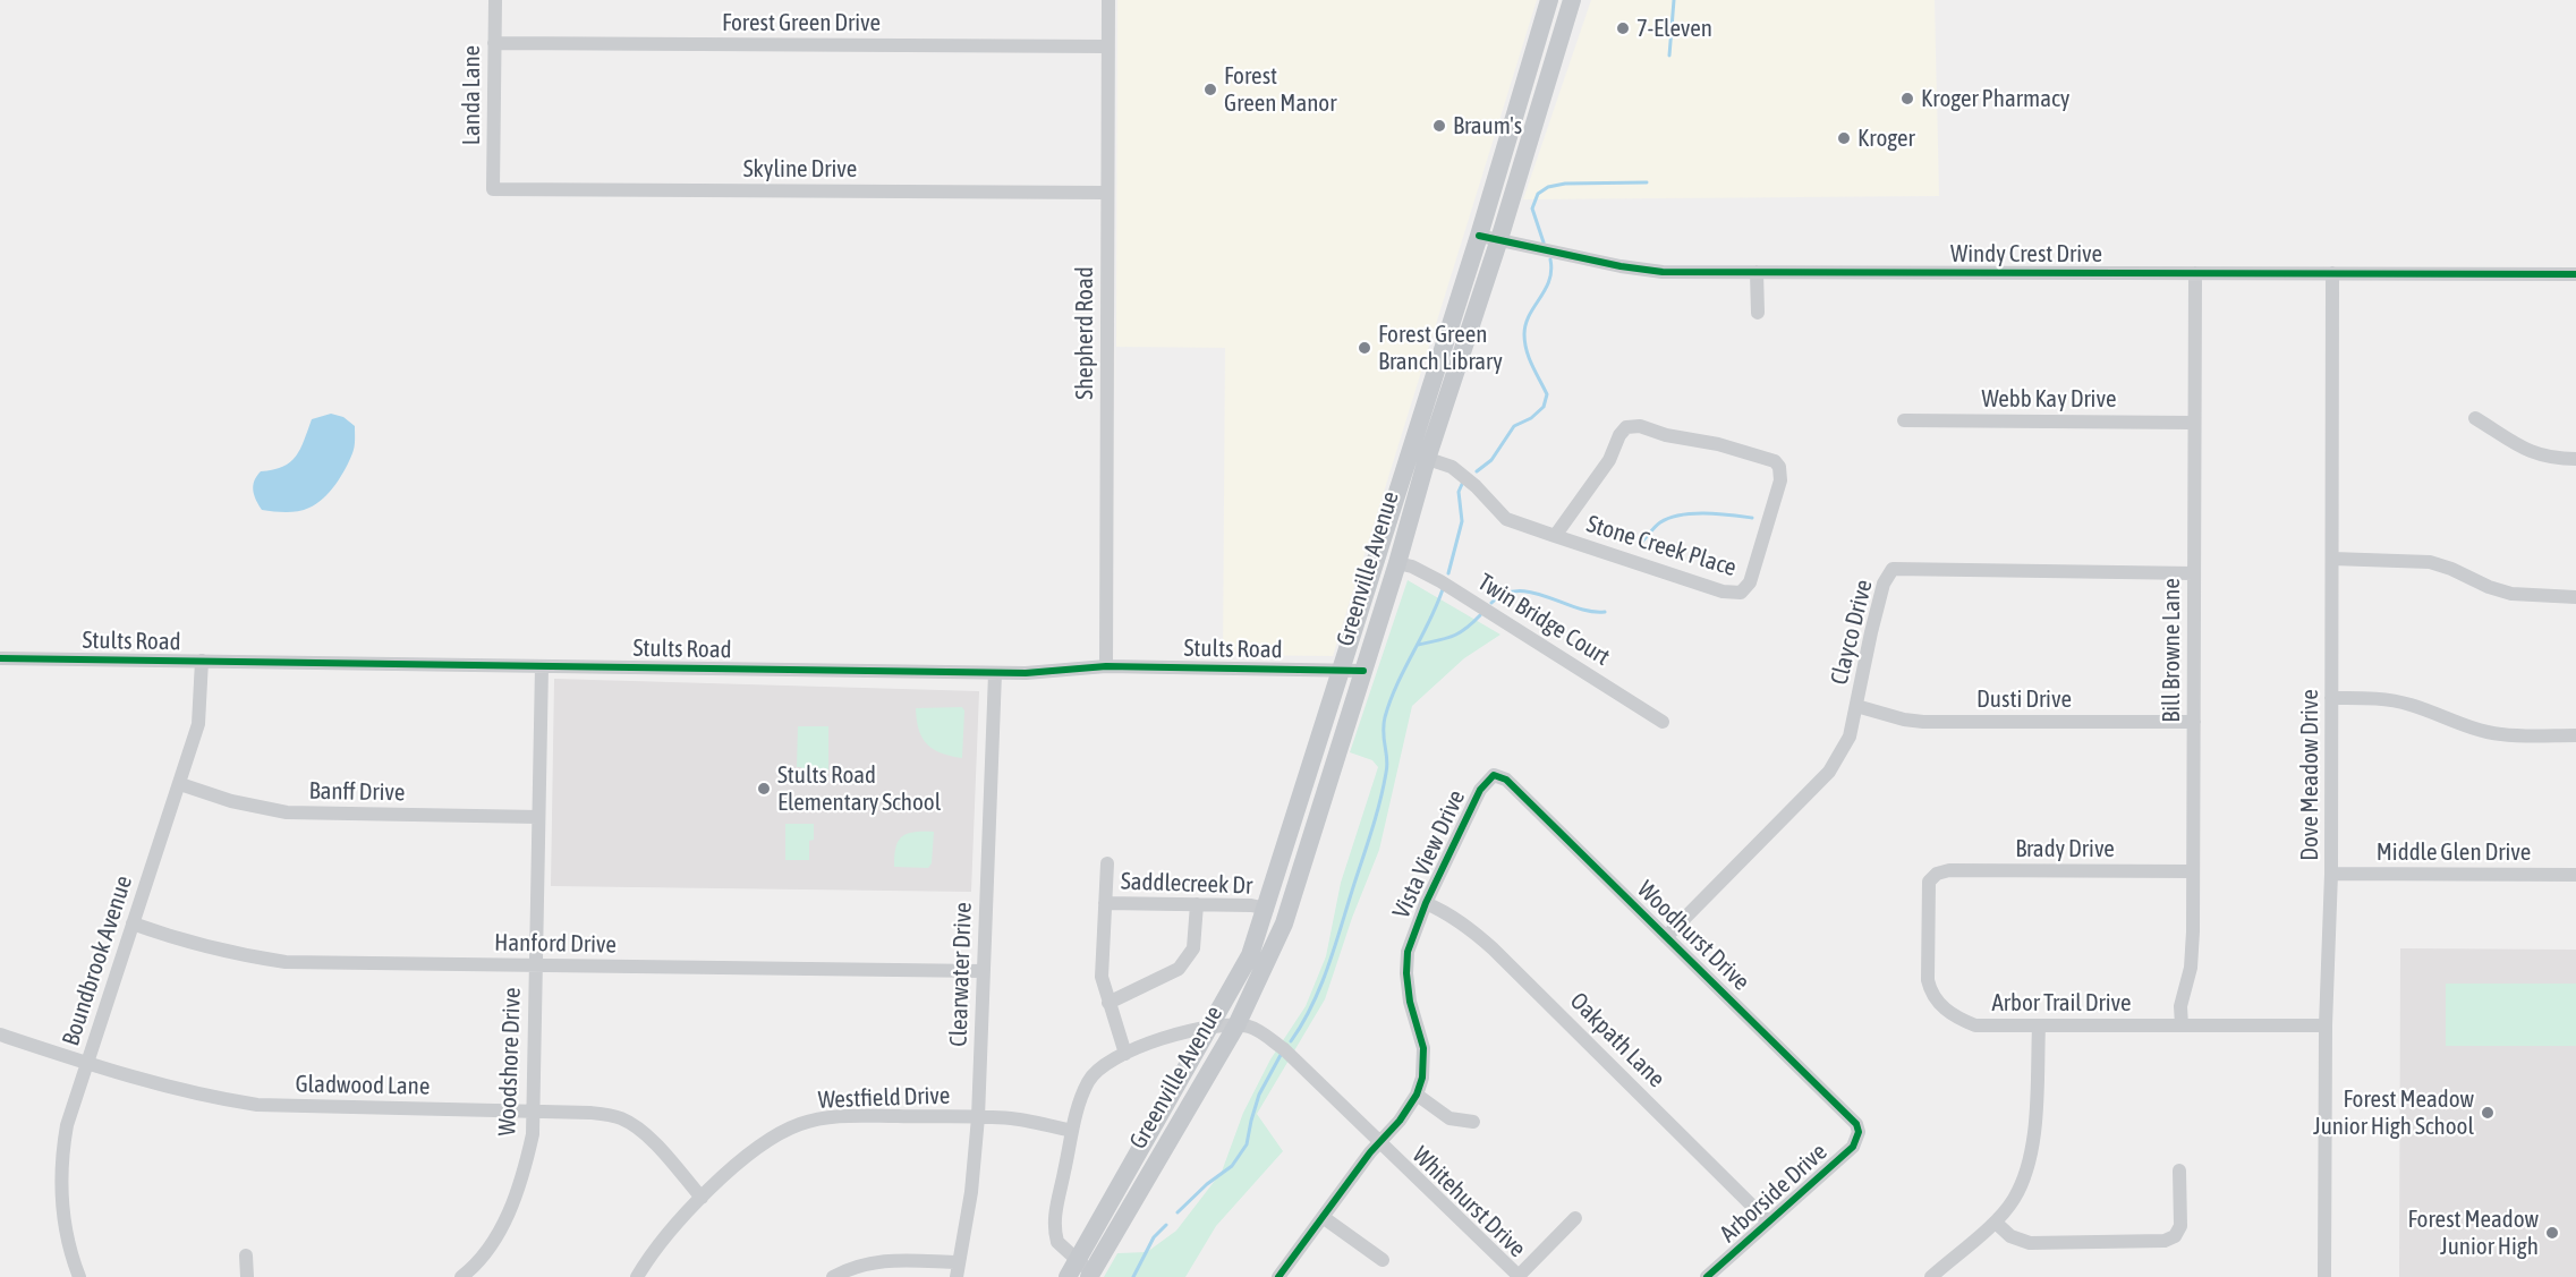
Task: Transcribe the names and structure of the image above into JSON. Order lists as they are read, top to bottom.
{
  "streets": {
    "main road": ["Greenville Avenue"],
    "street": [
      "Forest Green Drive",
      "Landa Lane",
      "Skyline Drive",
      "Windy Crest Drive",
      "Shepherd Road",
      "Webb Kay Drive",
      "Stone Creek Place",
      "Twin Bridge Court",
      "Clayco Drive",
      "Stults Road",
      "Bill Browne Lane",
      "Dusti Drive",
      "Dove Meadow Drive",
      "Banff Drive",
      "Brady Drive",
      "Middle Glen Drive",
      "Vista View Drive",
      "Saddlecreek Dr",
      "Woodhurst Drive",
      "Hanford Drive",
      "Boundbrook Avenue",
      "Clearwater Drive",
      "Arbor Trail Drive",
      "Oakpath Lane",
      "Woodshore Drive",
      "Gladwood Lane",
      "Westfield Drive",
      "Arborside Drive",
      "Whitehurst Drive"
    ]
  },
  "crossings": [
    ["Forest Green Drive", "Landa Lane"],
    ["Forest Green Drive", "Shepherd Road"],
    ["Landa Lane", "Skyline Drive"],
    ["Skyline Drive", "Shepherd Road"],
    ["Windy Crest Drive", "Greenville Avenue"],
    ["Windy Crest Drive", "Bill Browne Lane"],
    ["Windy Crest Drive", "Dove Meadow Drive"],
    ["Shepherd Road", "Stults Road"],
    ["Webb Kay Drive", "Bill Browne Lane"],
    ["Stone Creek Place", "Greenville Avenue"],
    ["Greenville Avenue", "Twin Bridge Court"],
    ["Greenville Avenue", "Stults Road"],
    ["Greenville Avenue", "Saddlecreek Dr"],
    ["Greenville Avenue", "Whitehurst Drive"],
    ["Clayco Drive", "Bill Browne Lane"],
    ["Clayco Drive", "Dusti Drive"],
    ["Clayco Drive", "Woodhurst Drive"],
    ["Stults Road", "Boundbrook Avenue"],
    ["Stults Road", "Clearwater Drive"],
    ["Stults Road", "Woodshore Drive"],
    ["Bill Browne Lane", "Dusti Drive"],
    ["Bill Browne Lane", "Brady Drive"],
    ["Bill Browne Lane", "Arbor Trail Drive"],
    ["Dove Meadow Drive", "Middle Glen Drive"],
    ["Dove Meadow Drive", "Arbor Trail Drive"],
    ["Banff Drive", "Boundbrook Avenue"],
    ["Banff Drive", "Woodshore Drive"],
    ["Brady Drive", "Arbor Trail Drive"],
    ["Vista View Drive", "Woodhurst Drive"],
    ["Vista View Drive", "Oakpath Lane"],
    ["Vista View Drive", "Whitehurst Drive"],
    ["Woodhurst Drive", "Arborside Drive"],
    ["Hanford Drive", "Boundbrook Avenue"],
    ["Hanford Drive", "Clearwater Drive"],
    ["Hanford Drive", "Woodshore Drive"],
    ["Boundbrook Avenue", "Gladwood Lane"],
    ["Clearwater Drive", "Westfield Drive"],
    ["Oakpath Lane", "Arborside Drive"],
    ["Woodshore Drive", "Gladwood Lane"],
    ["Gladwood Lane", "Westfield Drive"],
    ["Westfield Drive", "Whitehurst Drive"]
  ],
  "places": [
    "7-Eleven",
    "Forest Green Manor",
    "Kroger Pharmacy",
    "Braum's",
    "Kroger",
    "Forest Green Branch Library",
    "Stults Road Elementary School",
    "Forest Meadow Junior High School",
    "Forest Meadow Junior High"
  ]
}
